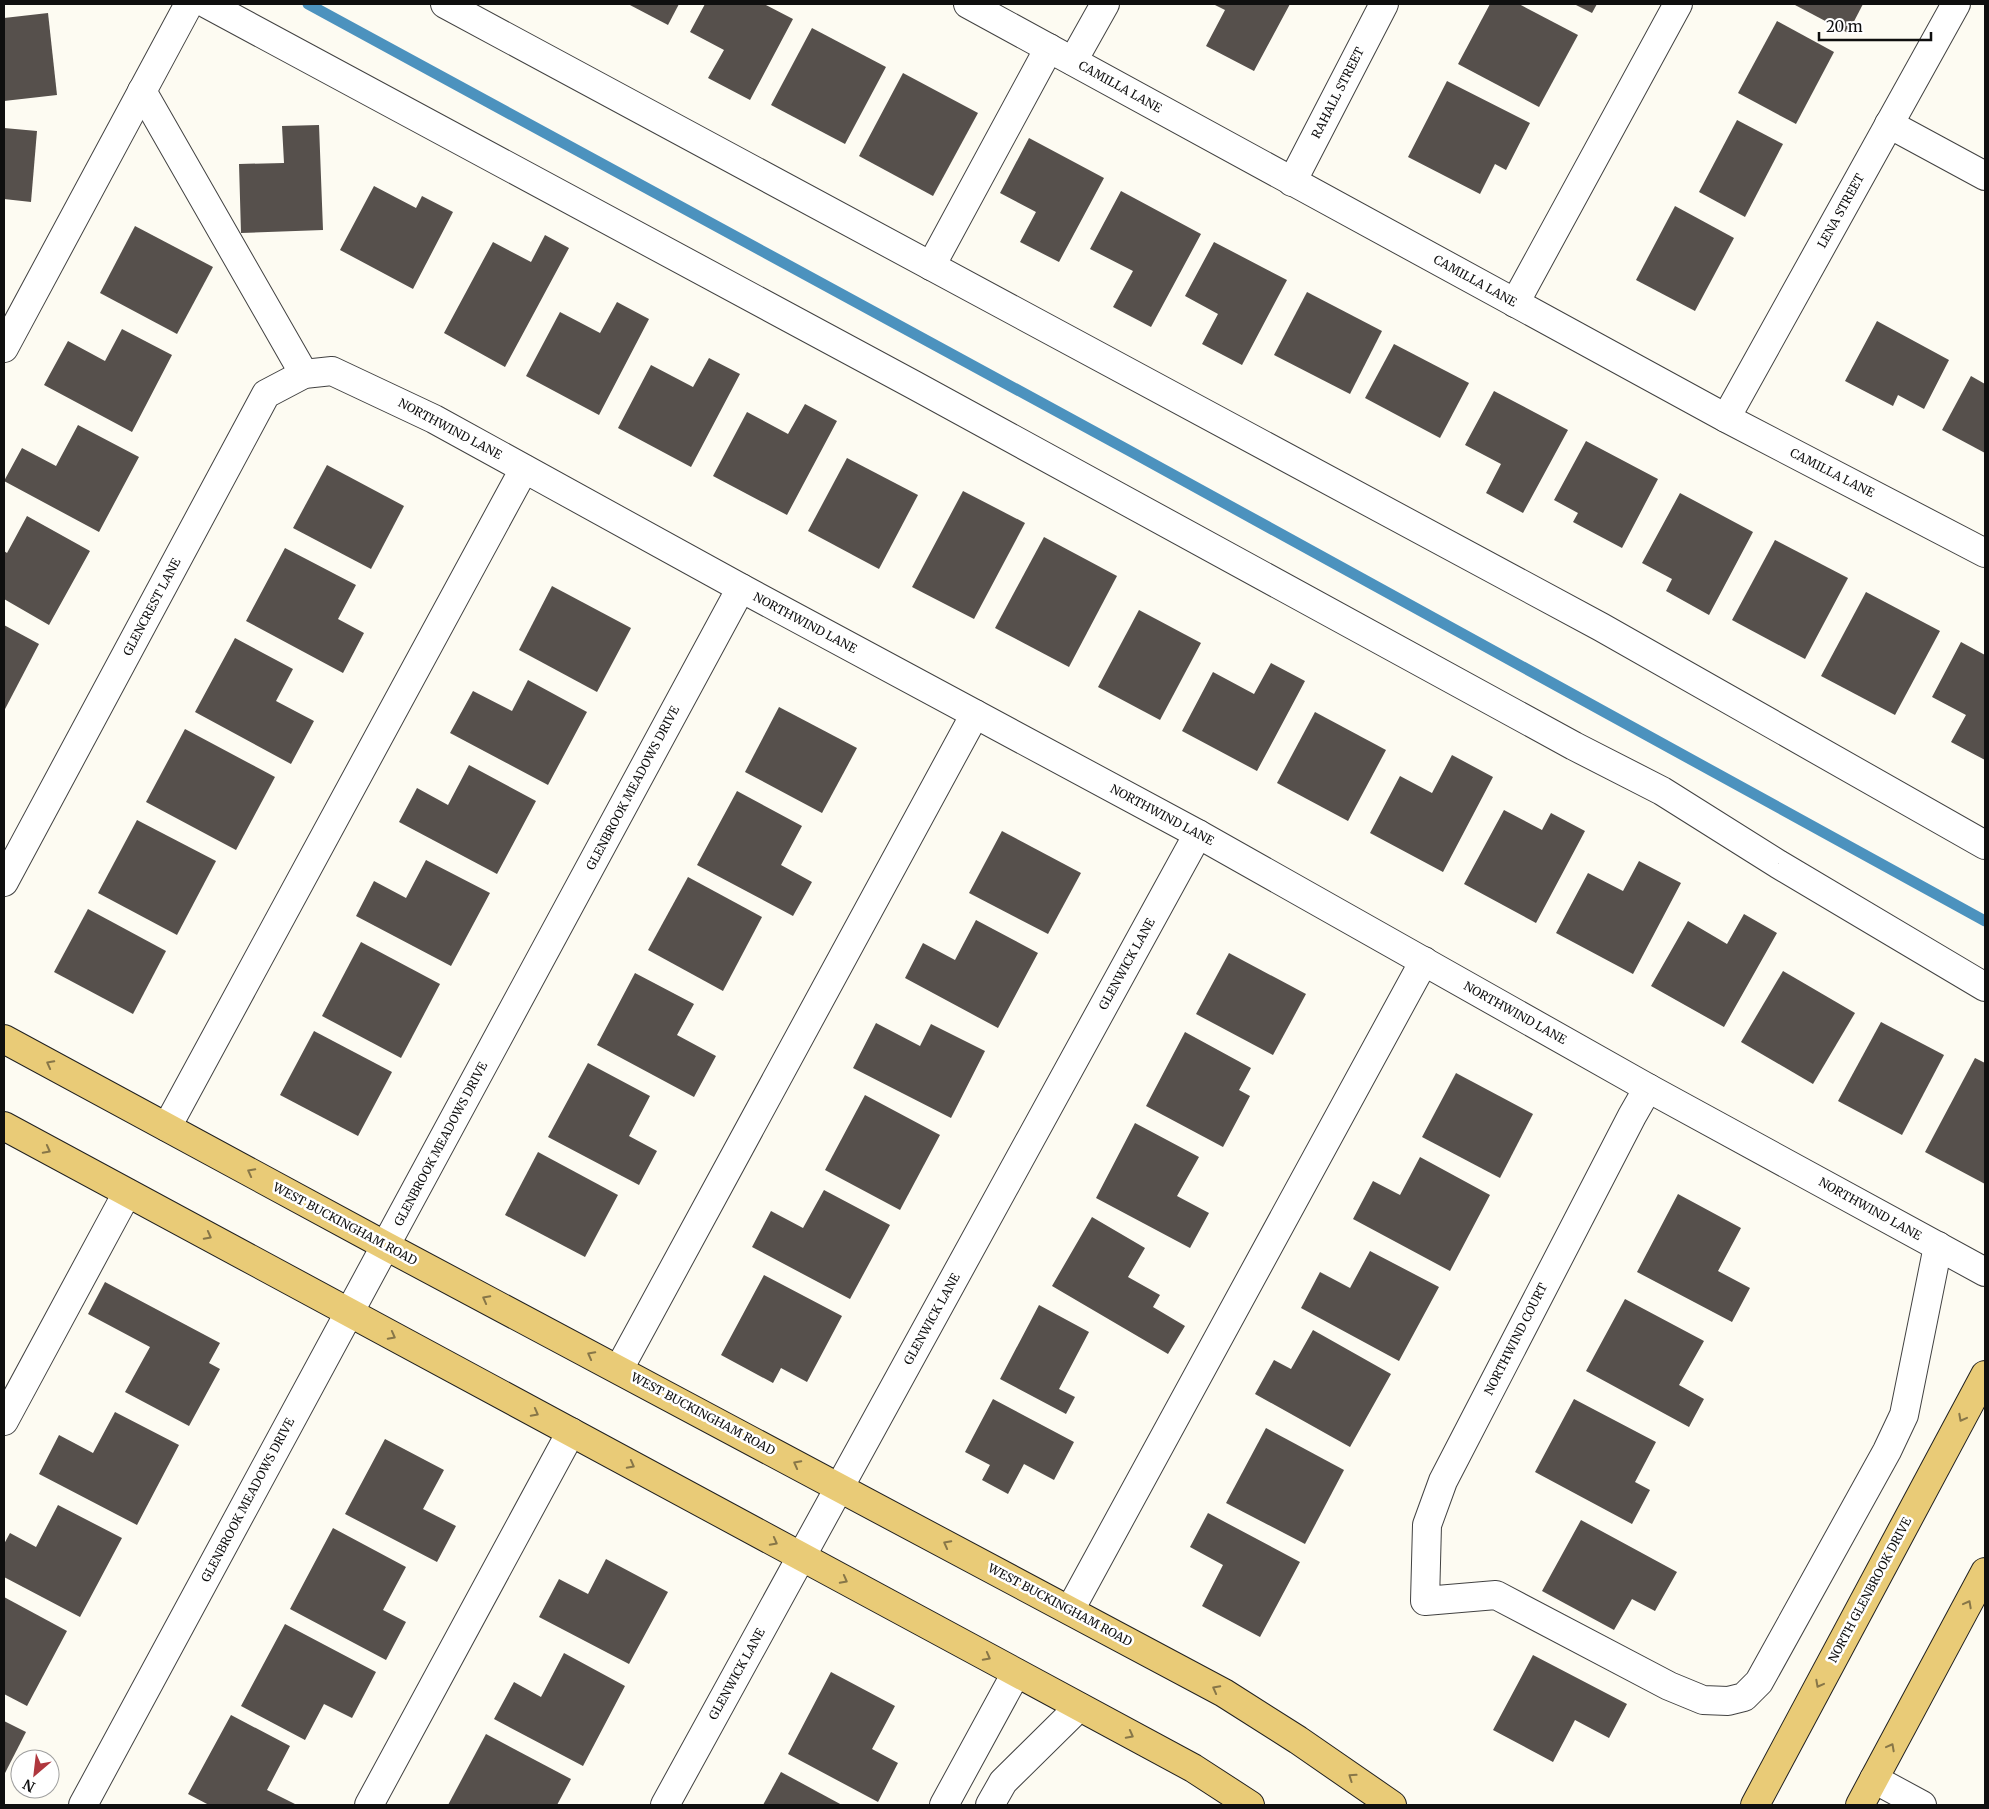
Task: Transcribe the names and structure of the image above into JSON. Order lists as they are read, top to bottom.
{
  "streets": {
    "main road": ["WEST BUCKINGHAM ROAD", "NORTH GLENBROOK DRIVE"],
    "street": [
      "CAMILLA LANE",
      "RAHALL STREET",
      "LENA STREET",
      "NORTHWIND LANE",
      "GLENCREST LANE",
      "GLENBROOK MEADOWS DRIVE",
      "GLENWICK LANE",
      "NORTHWIND COURT"
    ]
  },
  "crossings": [
    ["CAMILLA LANE", "RAHALL STREET"],
    ["CAMILLA LANE", "LENA STREET"],
    ["NORTHWIND LANE", "GLENCREST LANE"],
    ["NORTHWIND LANE", "GLENBROOK MEADOWS DRIVE"],
    ["NORTHWIND LANE", "GLENWICK LANE"],
    ["NORTHWIND LANE", "NORTHWIND COURT"],
    ["GLENBROOK MEADOWS DRIVE", "WEST BUCKINGHAM ROAD"],
    ["GLENWICK LANE", "WEST BUCKINGHAM ROAD"]
  ],
  "scale_bar": "20 m",
  "north": "bottom left"
}
